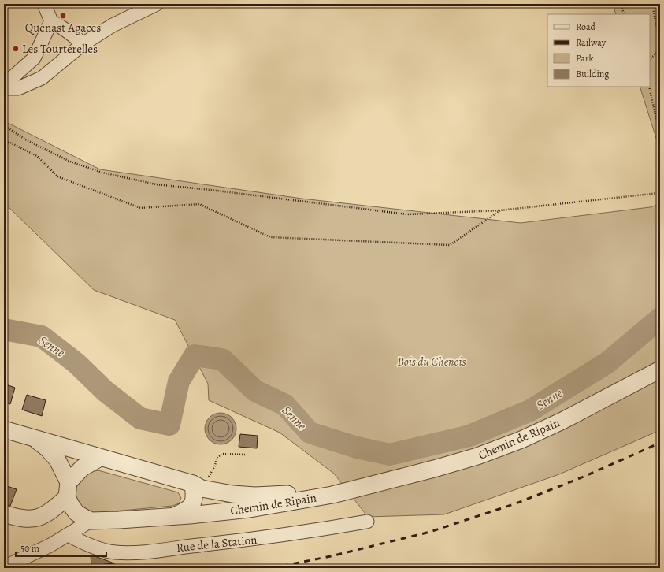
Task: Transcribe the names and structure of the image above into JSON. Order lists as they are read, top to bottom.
{
  "streets": {
    "street": ["Chemin de Ripain", "Rue de la Station"]
  },
  "water": ["Senne"],
  "parks": ["Bois du Chenois"],
  "places": {
    "transit": ["Quenast Agaces"],
    "other": ["Les Tourterelles"]
  },
  "legend": [
    "Road",
    "Railway",
    "Park",
    "Building"
  ],
  "scale_bar": "50 m"
}
